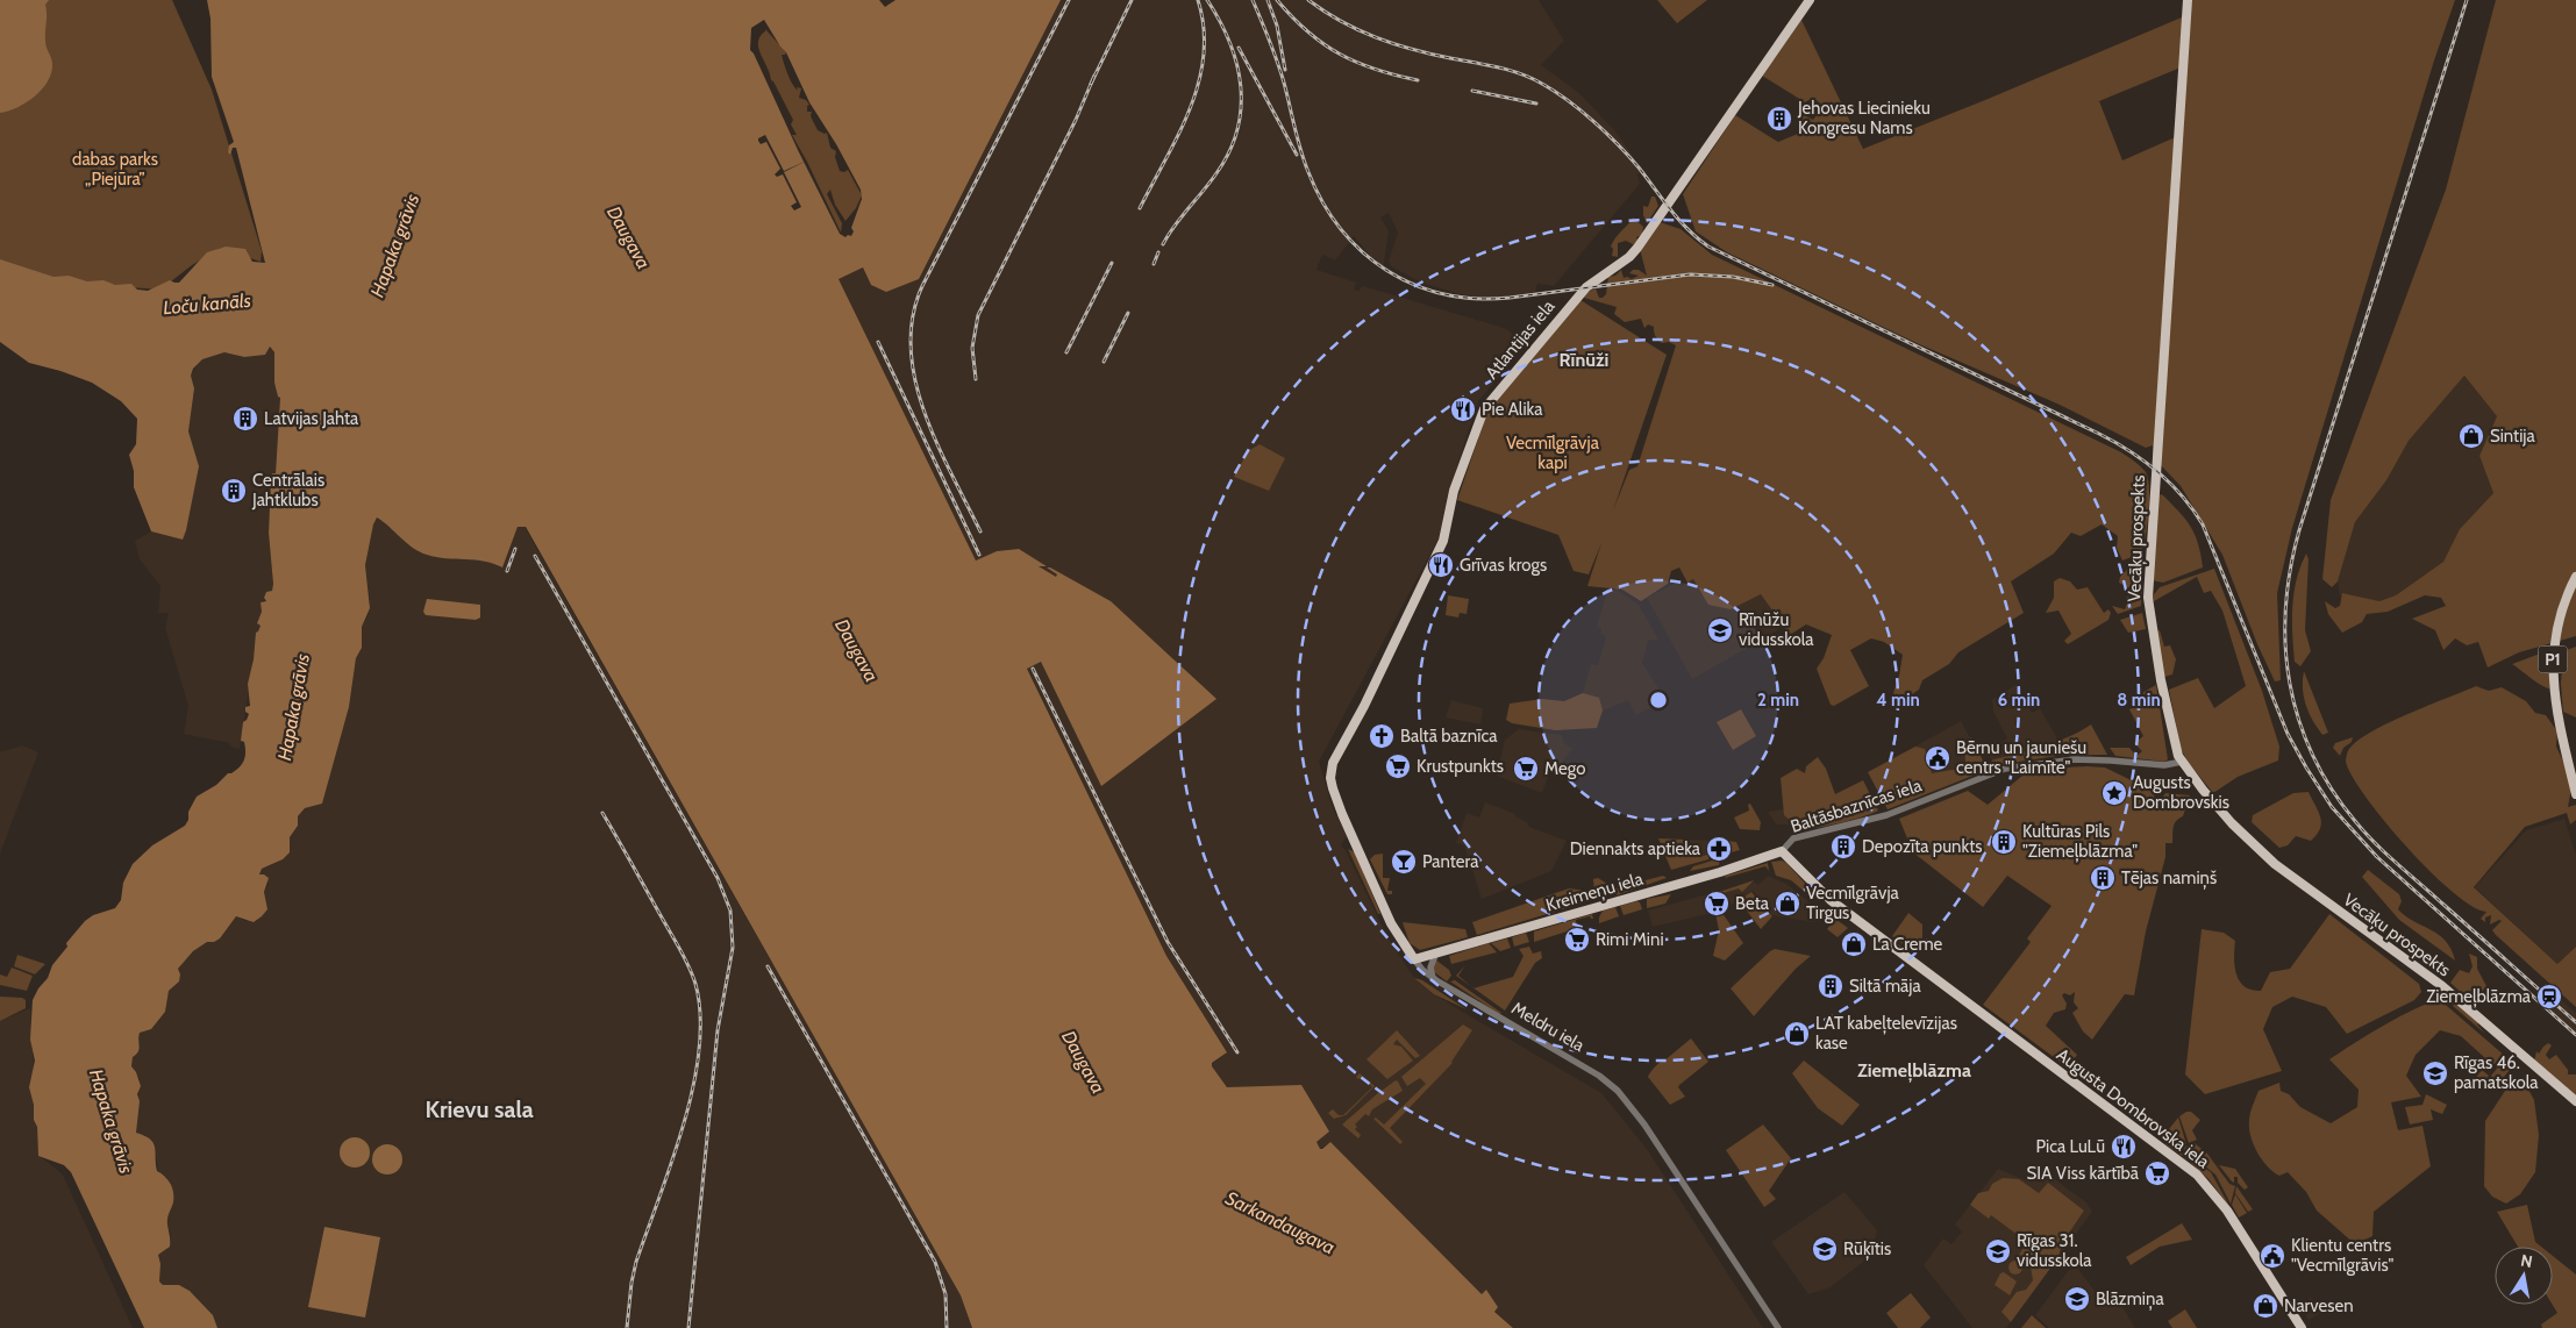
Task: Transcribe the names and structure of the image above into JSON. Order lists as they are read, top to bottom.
{
  "streets": {
    "main road": [
      "Atlantijas iela",
      "Vecāķu prospekts",
      "P1",
      "Kreimeņu iela",
      "Meldru iela",
      "Augusta Dombrovska iela"
    ],
    "street": ["Baltāsbaznīcas iela"]
  },
  "crossings": [
    ["Atlantijas iela", "Meldru iela"],
    ["Vecāķu prospekts", "Baltāsbaznīcas iela"],
    ["Baltāsbaznīcas iela", "Kreimeņu iela"],
    ["Baltāsbaznīcas iela", "Augusta Dombrovska iela"],
    ["Kreimeņu iela", "Meldru iela"],
    ["Kreimeņu iela", "Augusta Dombrovska iela"]
  ],
  "districts": ["Rīnūži", "Ziemeļblāzma", "Krievu sala"],
  "water": [
    "Daugava",
    "Hapaka grāvis",
    "Loču kanāls",
    "Sarkandaugava"
  ],
  "parks": ["dabas parks „Piejūra”", "Vecmīlgrāvja kapi"],
  "places": {
    "building": [
      "Jehovas Liecinieku Kongresu Nams",
      "Latvijas Jahta",
      "Centrālais Jahtklubs",
      "Kultūras Pils \"Ziemeļblāzma\"",
      "Depozīta punkts",
      "Tējas namiņš",
      "Siltā māja"
    ],
    "restaurant": ["Pie Alika", "Grīvas krogs", "Pica LuLū"],
    "shop": [
      "Sintija",
      "Vecmīlgrāvja Tirgus",
      "La Creme",
      "LAT kabeļtelevīzijas kase",
      "Narvesen"
    ],
    "school or university": [
      "Rīnūžu vidusskola",
      "Rīgas 46. pamatskola",
      "Rūķītis",
      "Rīgas 31. vidusskola",
      "Blāzmiņa"
    ],
    "church": ["Baltā baznīca"],
    "public building": ["Bērnu un jauniešu centrs \"Laimīte\"", "Klientu centrs \"Vecmīlgrāvis\""],
    "supermarket": [
      "Krustpunkts",
      "Mego",
      "Beta",
      "Rimi Mini",
      "SIA Viss kārtībā"
    ],
    "place": ["Augusts Dombrovskis"],
    "pharmacy": ["Diennakts aptieka"],
    "bar": ["Pantera"],
    "station": ["Ziemeļblāzma"]
  },
  "north": "top",
  "rings": [
    "2 min",
    "4 min",
    "6 min",
    "8 min"
  ]
}
